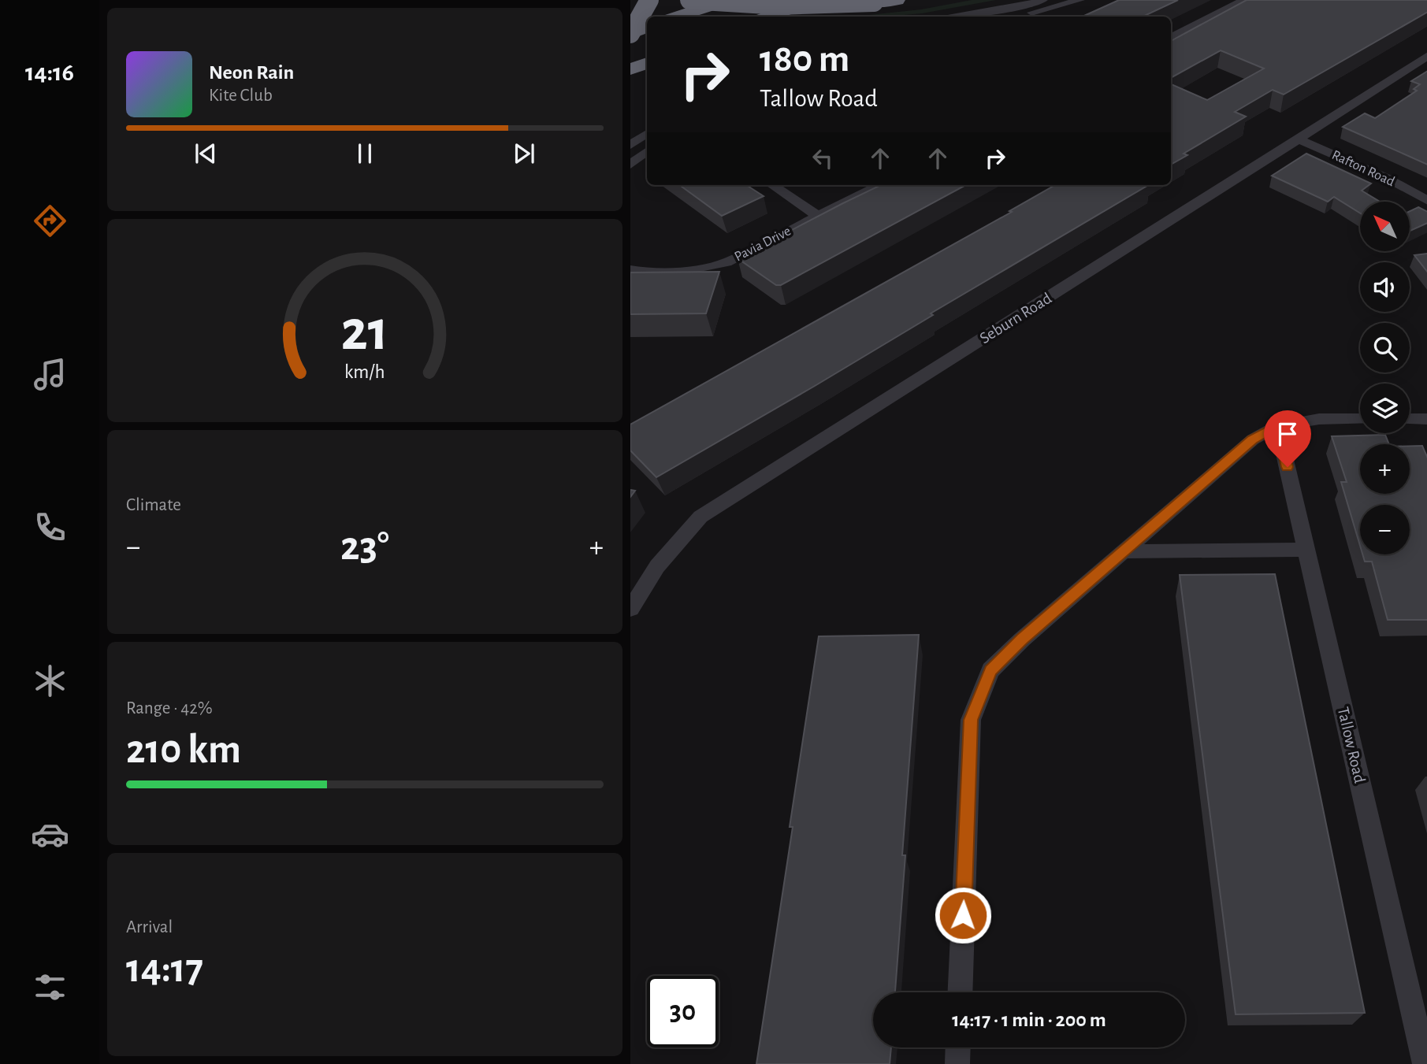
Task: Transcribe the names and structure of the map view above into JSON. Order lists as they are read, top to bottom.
{
  "streets": {
    "street": [
      "Rafton Road",
      "Pavia Drive",
      "Seburn Road",
      "Tallow Road"
    ]
  },
  "crossings": [
    ["Rafton Road", "Seburn Road"]
  ],
  "north": "top left",
  "page": {
    "tabs": "14:16",
    "turn": ["180 m", "Tallow Road"],
    "song": ["Neon Rain", "Kite Club"],
    "map_buttons": ["+", "−"],
    "tile": [
      "Climate",
      ["Range · 42%", "210 km"],
      ["Arrival", "14:17"]
    ],
    "heat": ["−", "23°", "+"],
    "limit": "30",
    "trip": "14:17 · 1 min · 200 m",
    "gauge": ["21", "km/h"]
  }
}
